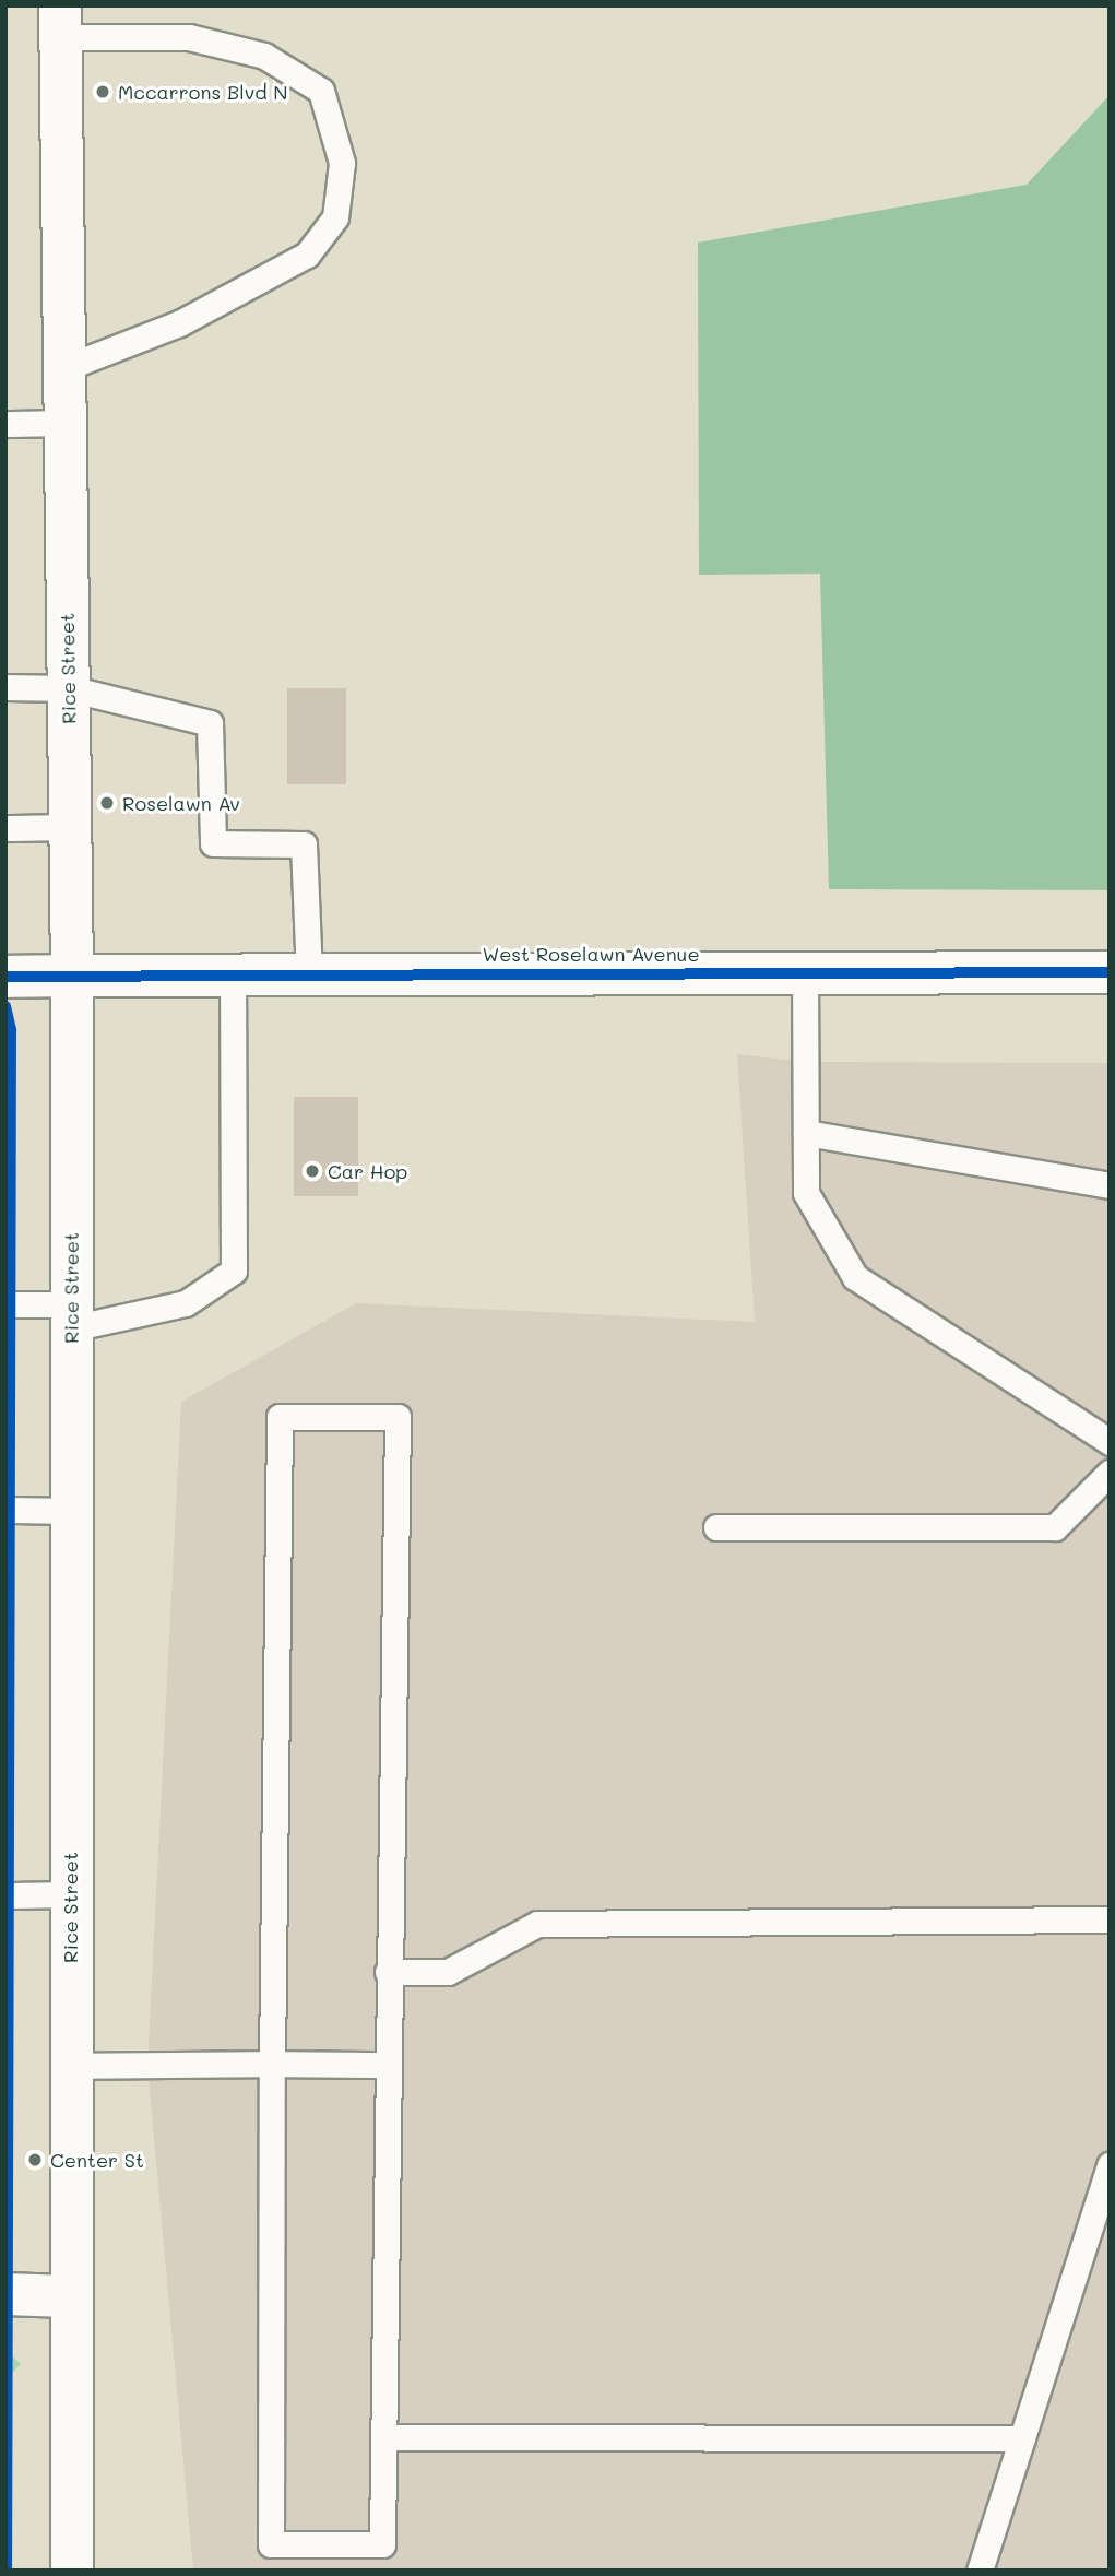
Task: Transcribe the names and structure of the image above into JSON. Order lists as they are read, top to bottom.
{
  "streets": {
    "main road": ["Rice Street", "West Roselawn Avenue"]
  },
  "crossings": [
    ["Rice Street", "West Roselawn Avenue"]
  ],
  "places": [
    "Mccarrons Blvd N",
    "Roselawn Av",
    "Car Hop",
    "Center St"
  ]
}
